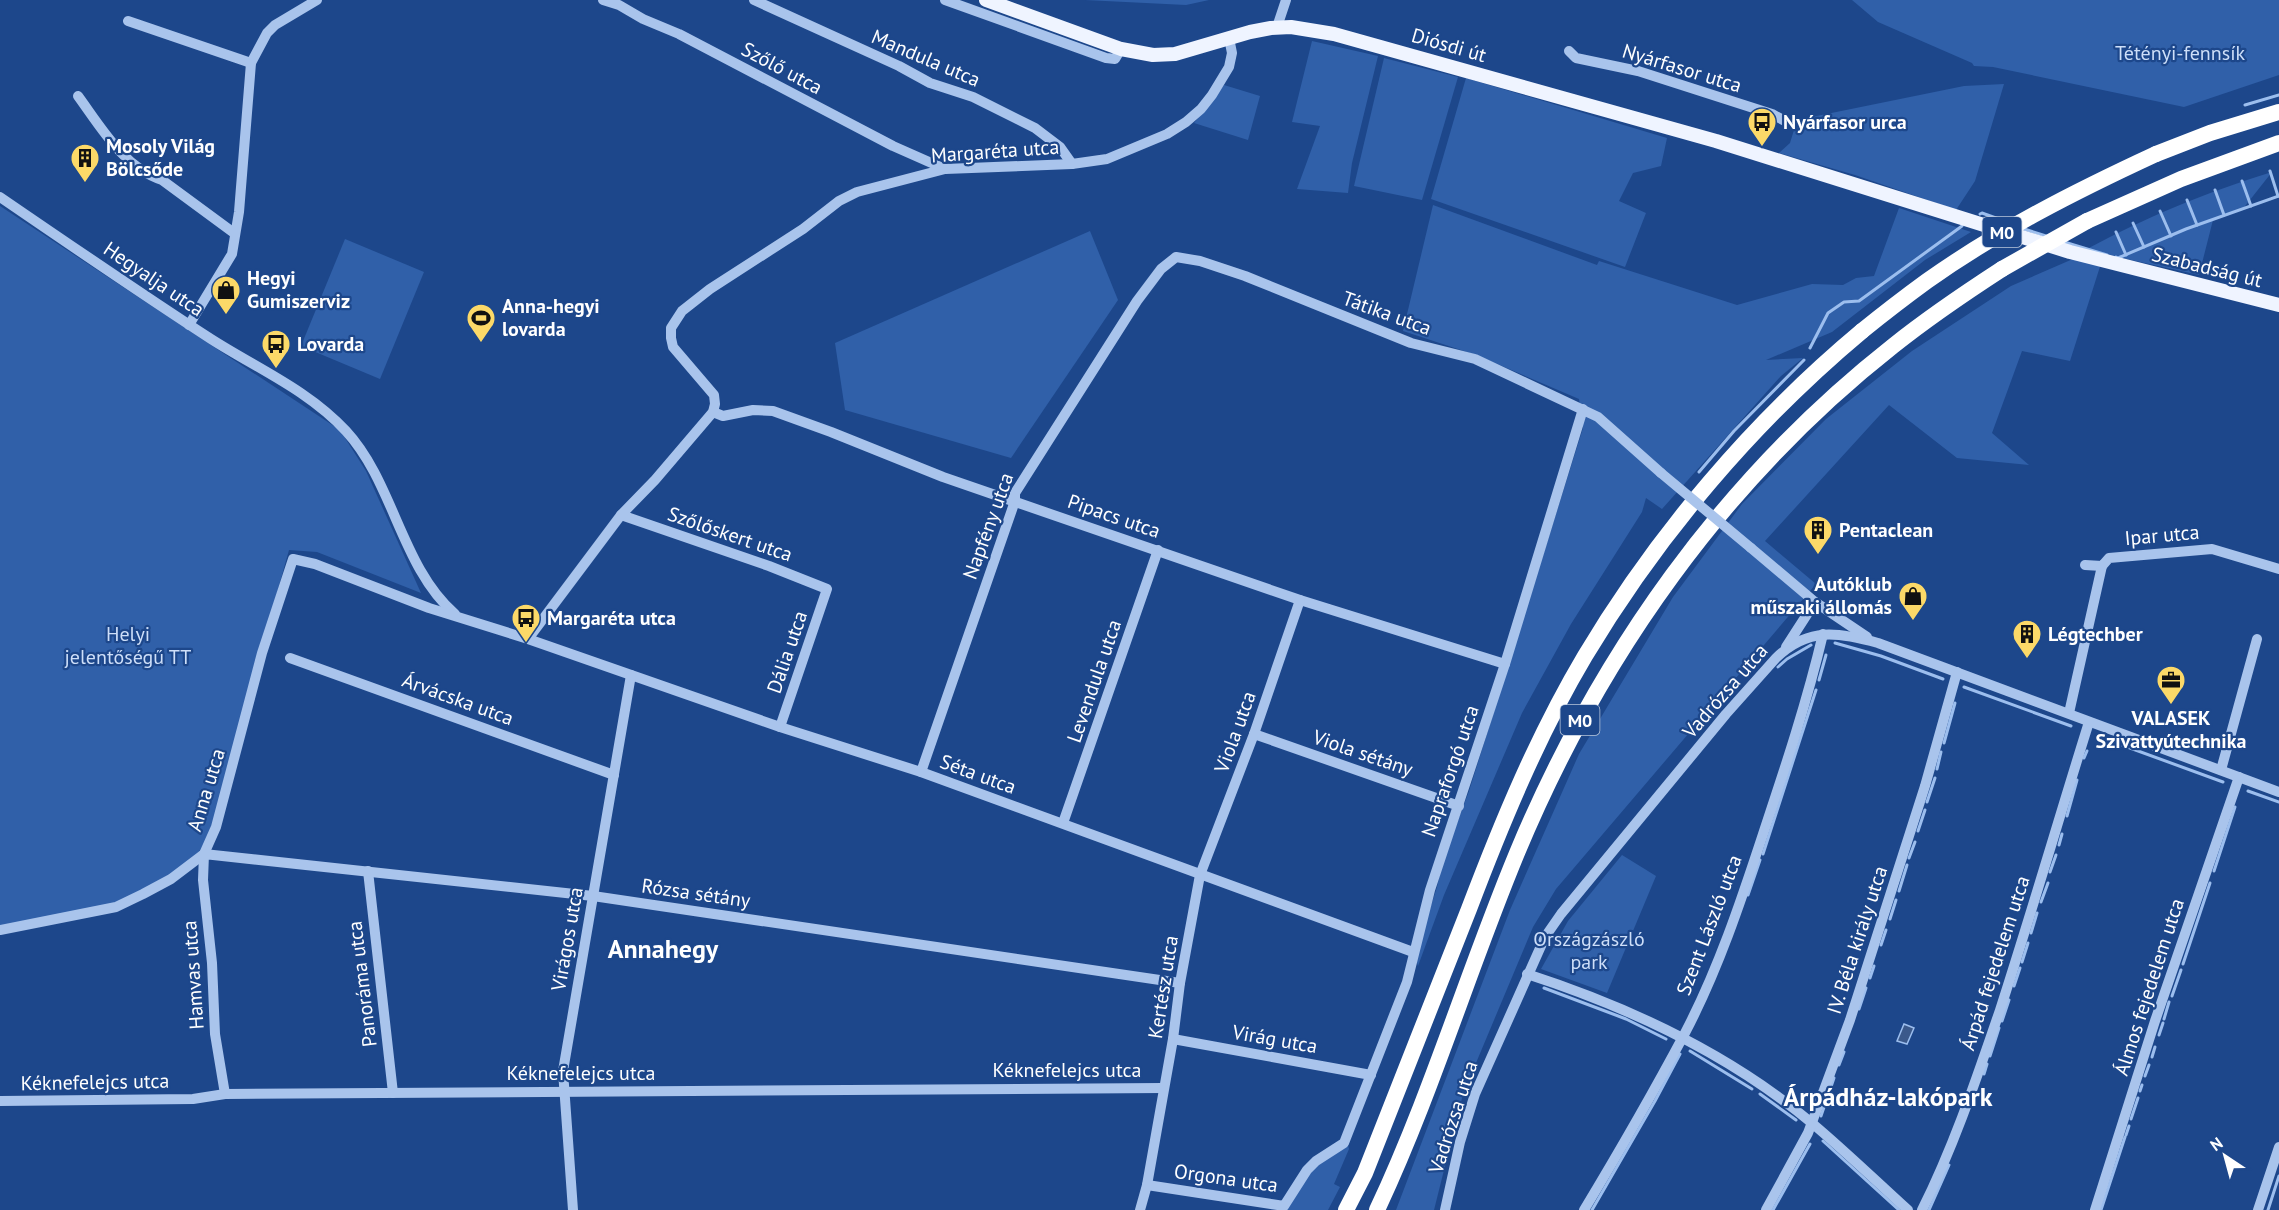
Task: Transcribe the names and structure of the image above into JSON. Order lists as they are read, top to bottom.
{
  "streets": {
    "highway": ["M0"],
    "main road": ["Diósdi út", "Szabadság út"],
    "street": [
      "Mandula utca",
      "Szőlő utca",
      "Nyárfasor utca",
      "Margaréta utca",
      "Hegyalja utca",
      "Tátika utca",
      "Pipacs utca",
      "Napfény utca",
      "Szőlőskert utca",
      "Ipar utca",
      "Dália utca",
      "Levendula utca",
      "Vadrózsa utca",
      "Árvácska utca",
      "Viola utca",
      "Viola sétány",
      "Napraforgó utca",
      "Séta utca",
      "Anna utca",
      "Rózsa sétány",
      "Szent László utca",
      "Virágos utca",
      "IV. Béla király utca",
      "Árpád fejedelem utca",
      "Hamvas utca",
      "Panoráma utca",
      "Kertész utca",
      "Álmos fejedelem utca",
      "Virág utca",
      "Kéknefelejcs utca",
      "Orgona utca"
    ]
  },
  "crossings": [
    ["Diósdi út", "Margaréta utca"],
    ["Diósdi út", "Szabadság út"],
    ["Mandula utca", "Margaréta utca"],
    ["Szőlő utca", "Margaréta utca"],
    ["Margaréta utca", "Pipacs utca"],
    ["Hegyalja utca", "Séta utca"],
    ["Tátika utca", "Napfény utca"],
    ["Tátika utca", "Vadrózsa utca"],
    ["Tátika utca", "Napraforgó utca"],
    ["Pipacs utca", "Napfény utca"],
    ["Pipacs utca", "Levendula utca"],
    ["Pipacs utca", "Viola utca"],
    ["Pipacs utca", "Napraforgó utca"],
    ["Napfény utca", "Séta utca"],
    ["Szőlőskert utca", "Dália utca"],
    ["Dália utca", "Séta utca"],
    ["Levendula utca", "Séta utca"],
    ["Vadrózsa utca", "Szent László utca"],
    ["Vadrózsa utca", "IV. Béla király utca"],
    ["Vadrózsa utca", "Árpád fejedelem utca"],
    ["Vadrózsa utca", "Álmos fejedelem utca"],
    ["Árvácska utca", "Virágos utca"],
    ["Viola utca", "Viola sétány"],
    ["Viola utca", "Séta utca"],
    ["Viola utca", "Kertész utca"],
    ["Viola sétány", "Napraforgó utca"],
    ["Napraforgó utca", "Séta utca"],
    ["Napraforgó utca", "Virág utca"],
    ["Napraforgó utca", "Orgona utca"],
    ["Séta utca", "Anna utca"],
    ["Séta utca", "Virágos utca"],
    ["Séta utca", "Kertész utca"],
    ["Anna utca", "Rózsa sétány"],
    ["Anna utca", "Hamvas utca"],
    ["Rózsa sétány", "Virágos utca"],
    ["Rózsa sétány", "Hamvas utca"],
    ["Rózsa sétány", "Panoráma utca"],
    ["Rózsa sétány", "Kertész utca"],
    ["Virágos utca", "Kéknefelejcs utca"],
    ["Hamvas utca", "Kéknefelejcs utca"],
    ["Panoráma utca", "Kéknefelejcs utca"],
    ["Kertész utca", "Virág utca"],
    ["Kertész utca", "Kéknefelejcs utca"],
    ["Kertész utca", "Orgona utca"]
  ],
  "districts": ["Annahegy", "Árpádház-lakópark"],
  "parks": ["Tétényi-fennsík", "Helyi jelentőségű TT", "Országzászló park"],
  "places": {
    "bus stop": ["Nyárfasor urca", "Lovarda", "Margaréta utca"],
    "building": ["Mosoly Világ Bölcsőde", "Pentaclean", "Légtechber"],
    "shop": ["Hegyi Gumiszerviz", "Autóklub műszaki állomás"],
    "sports": ["Anna-hegyi lovarda"],
    "office": ["VALASEK Szivattyútechnika"]
  },
  "north": "top left"
}
